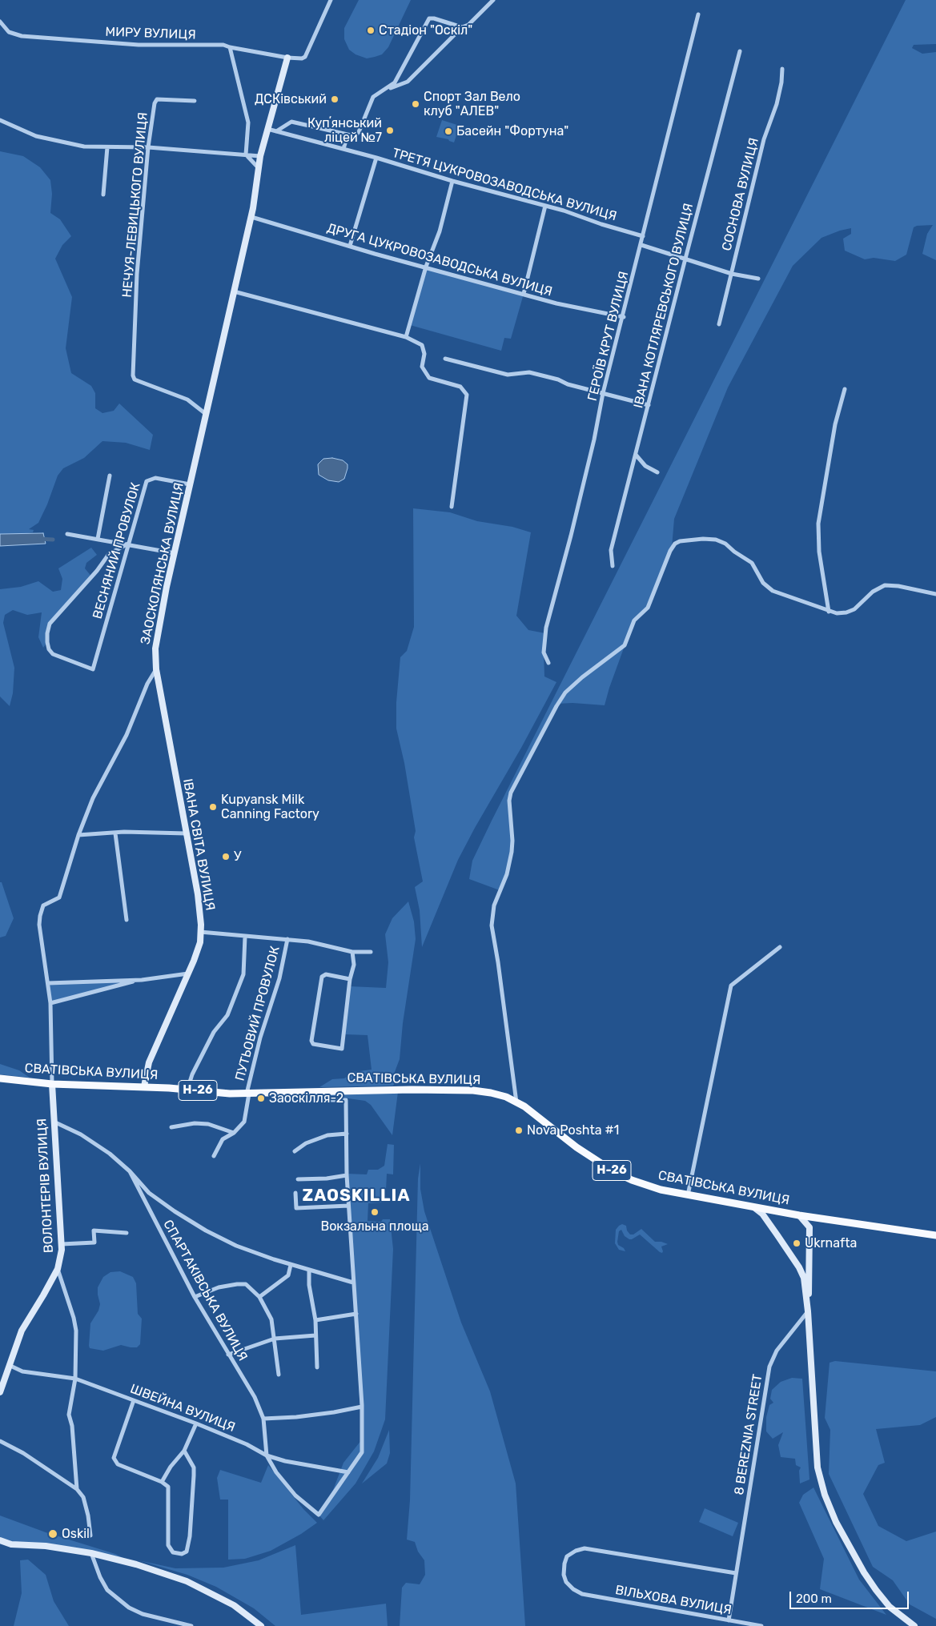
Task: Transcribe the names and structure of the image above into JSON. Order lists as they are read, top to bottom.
{
  "streets": {
    "main road": ["СВАТІВСЬКА ВУЛИЦЯ", "Н-26"],
    "street": [
      "МИРУ ВУЛИЦЯ",
      "ТРЕТЯ ЦУКРОВОЗАВОДСЬКА ВУЛИЦЯ",
      "СОСНОВА ВУЛИЦЯ",
      "НЕЧУЯ-ЛЕВИЦЬКОГО ВУЛИЦЯ",
      "ДРУГА ЦУКРОВОЗАВОДСЬКА ВУЛИЦЯ",
      "ІВАНА КОТЛЯРЕВСЬКОГО ВУЛИЦЯ",
      "ГЕРОЇВ КРУТ ВУЛИЦЯ",
      "ВЕСНЯНИЙ ПРОВУЛОК",
      "ЗАОСКОЛЯНСЬКА ВУЛИЦЯ",
      "ІВАНА СВІТА ВУЛИЦЯ",
      "ПУТЬОВИЙ ПРОВУЛОК",
      "ВОЛОНТЕРІВ ВУЛИЦЯ",
      "СПАРТАКІВСЬКА ВУЛИЦЯ",
      "ШВЕЙНА ВУЛИЦЯ",
      "8 BEREZNIA STREET",
      "ВІЛЬХОВА ВУЛИЦЯ"
    ]
  },
  "crossings": [
    ["МИРУ ВУЛИЦЯ", "ЗАОСКОЛЯНСЬКА ВУЛИЦЯ"],
    ["ТРЕТЯ ЦУКРОВОЗАВОДСЬКА ВУЛИЦЯ", "ГЕРОЇВ КРУТ ВУЛИЦЯ"],
    ["ТРЕТЯ ЦУКРОВОЗАВОДСЬКА ВУЛИЦЯ", "ЗАОСКОЛЯНСЬКА ВУЛИЦЯ"],
    ["НЕЧУЯ-ЛЕВИЦЬКОГО ВУЛИЦЯ", "ЗАОСКОЛЯНСЬКА ВУЛИЦЯ"],
    ["ДРУГА ЦУКРОВОЗАВОДСЬКА ВУЛИЦЯ", "ГЕРОЇВ КРУТ ВУЛИЦЯ"],
    ["ДРУГА ЦУКРОВОЗАВОДСЬКА ВУЛИЦЯ", "ЗАОСКОЛЯНСЬКА ВУЛИЦЯ"],
    ["ВЕСНЯНИЙ ПРОВУЛОК", "ЗАОСКОЛЯНСЬКА ВУЛИЦЯ"],
    ["ЗАОСКОЛЯНСЬКА ВУЛИЦЯ", "ІВАНА СВІТА ВУЛИЦЯ"],
    ["ІВАНА СВІТА ВУЛИЦЯ", "СВАТІВСЬКА ВУЛИЦЯ"],
    ["ПУТЬОВИЙ ПРОВУЛОК", "СВАТІВСЬКА ВУЛИЦЯ"],
    ["СВАТІВСЬКА ВУЛИЦЯ", "Н-26"],
    ["СВАТІВСЬКА ВУЛИЦЯ", "ВОЛОНТЕРІВ ВУЛИЦЯ"],
    ["ВОЛОНТЕРІВ ВУЛИЦЯ", "ШВЕЙНА ВУЛИЦЯ"],
    ["СПАРТАКІВСЬКА ВУЛИЦЯ", "ШВЕЙНА ВУЛИЦЯ"],
    ["8 BEREZNIA STREET", "ВІЛЬХОВА ВУЛИЦЯ"]
  ],
  "districts": ["ZAOSKILLIA"],
  "places": [
    "Стадіон \"Оскіл\"",
    "ДСКівський",
    "Спорт Зал Вело клуб \"АЛЕВ\"",
    "Купʼянський ліцей №7",
    "Басейн \"Фортуна\"",
    "Kupyansk Milk Сanning Factory",
    "У",
    "Заоскілля-2",
    "Nova Poshta #1",
    "Вокзальна площа",
    "Ukrnafta",
    "Oskil"
  ],
  "scale_bar": "200 m"
}
